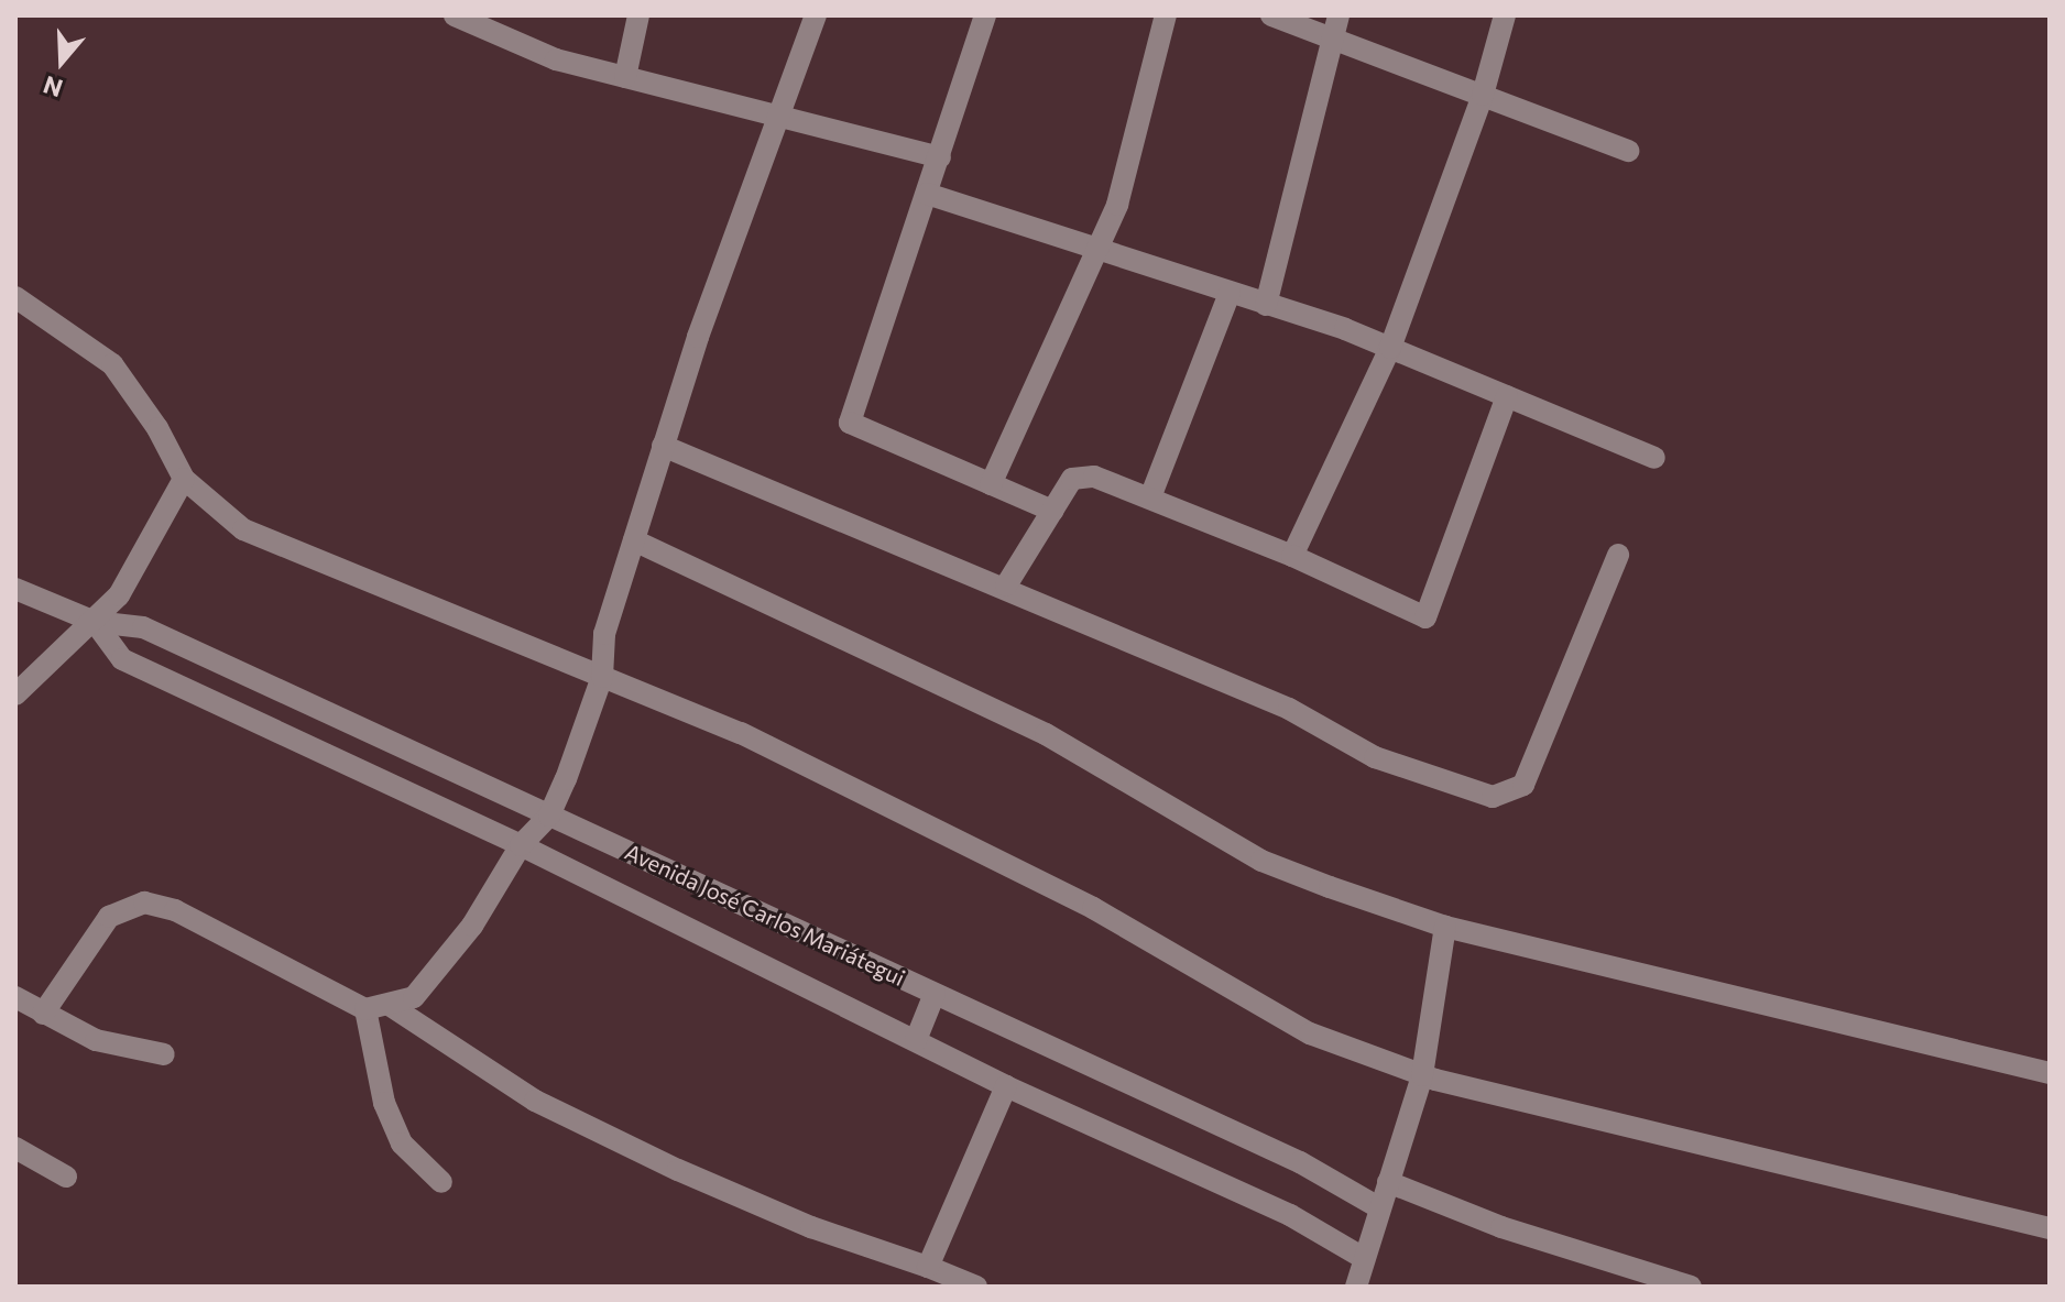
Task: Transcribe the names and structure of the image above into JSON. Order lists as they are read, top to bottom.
{
  "streets": {
    "street": ["Avenida José Carlos Mariátegui"]
  },
  "north": "bottom"
}
